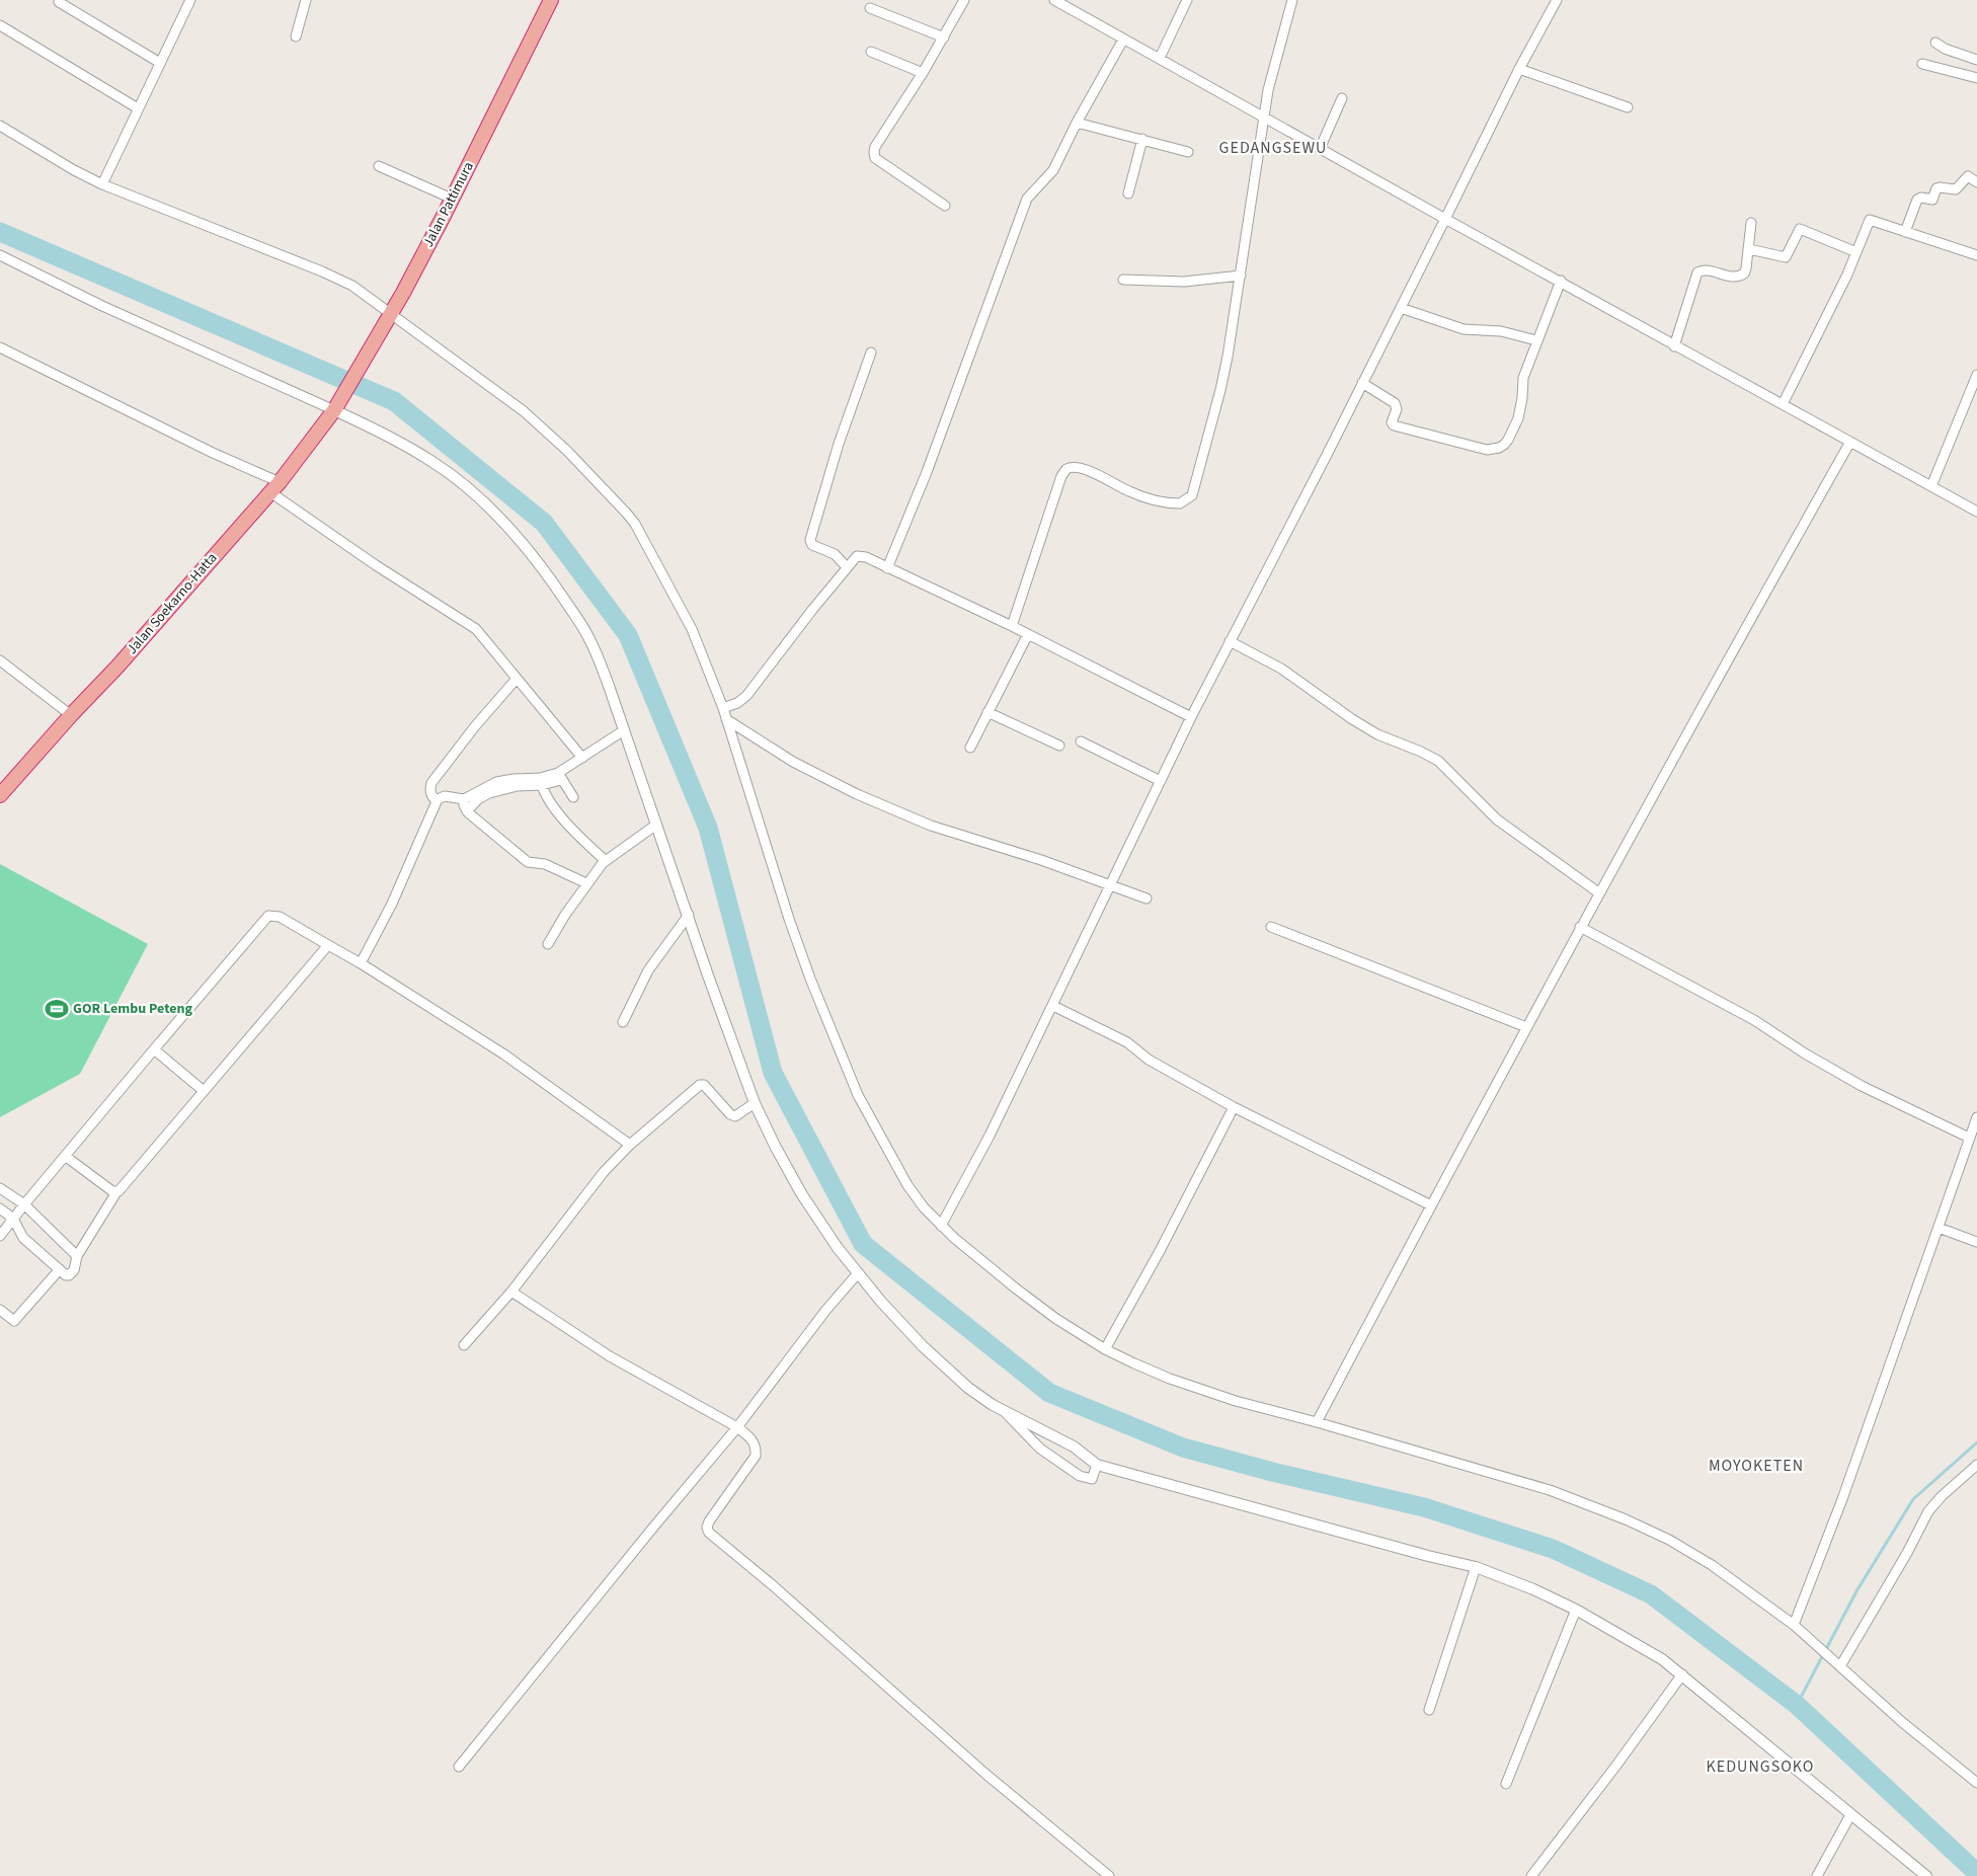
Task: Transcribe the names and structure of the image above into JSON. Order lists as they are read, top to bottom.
{
  "streets": {
    "highway": ["Jalan Pattimura", "Jalan Soekarno-Hatta"]
  },
  "crossings": [
    ["Jalan Pattimura", "Jalan Soekarno-Hatta"]
  ],
  "districts": ["GEDANGSEWU", "MOYOKETEN", "KEDUNGSOKO"],
  "places": {
    "sports": ["GOR Lembu Peteng"]
  }
}
